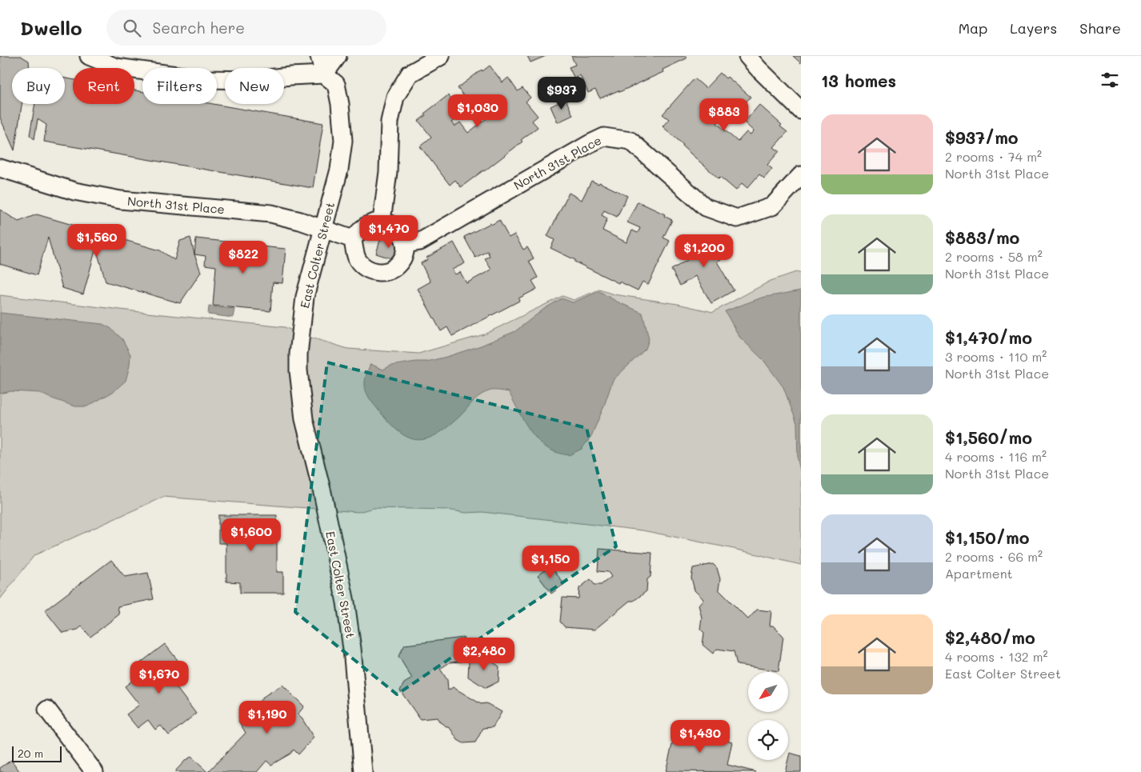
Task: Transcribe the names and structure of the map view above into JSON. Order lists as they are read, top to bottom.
{
  "streets": {
    "street": ["North 31st Place", "East Colter Street"]
  },
  "crossings": [
    ["North 31st Place", "East Colter Street"]
  ],
  "scale_bar": "20 m",
  "north": "bottom left",
  "page": {
    "header": "Dwello",
    "search": "Search here",
    "nav": ["Map", "Layers", "Share"],
    "heading": "13 homes",
    "chip": [
      "Buy",
      "Rent",
      "Filters",
      "New"
    ],
    "price": [
      "$937",
      "$1,030",
      "$883",
      "$1,470",
      "$1,560",
      "$1,200",
      "$822",
      "$1,600",
      "$1,150",
      "$2,480",
      "$1,670",
      "$1,190",
      "$1,430"
    ],
    "list": [
      {
        "name": "$937/mo",
        "note": "2 rooms · 74 m² · North 31st Place"
      },
      {
        "name": "$883/mo",
        "note": "2 rooms · 58 m² · North 31st Place"
      },
      {
        "name": "$1,470/mo",
        "note": "3 rooms · 110 m² · North 31st Place"
      },
      {
        "name": "$1,560/mo",
        "note": "4 rooms · 116 m² · North 31st Place"
      },
      {
        "name": "$1,150/mo",
        "note": "2 rooms · 66 m² · Apartment"
      },
      {
        "name": "$2,480/mo",
        "note": "4 rooms · 132 m² · East Colter Street"
      }
    ],
    "scale": "20 m"
  }
}
